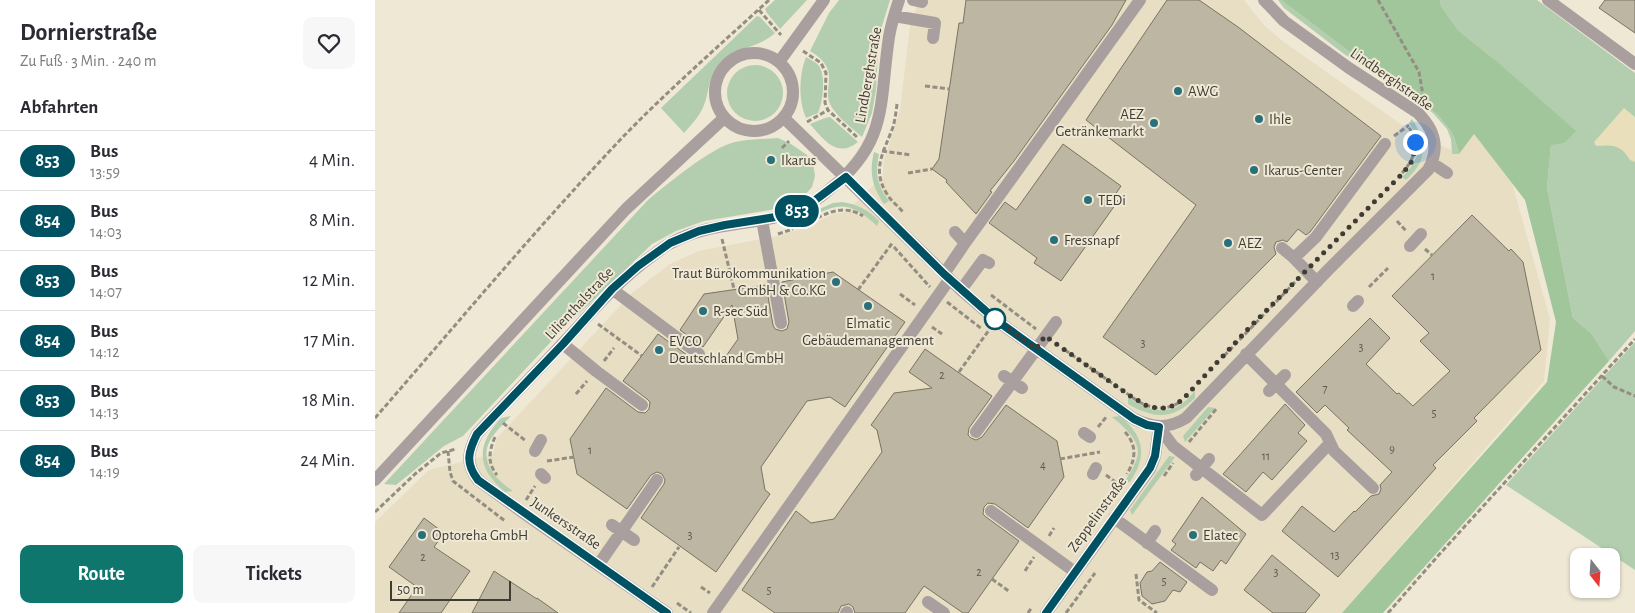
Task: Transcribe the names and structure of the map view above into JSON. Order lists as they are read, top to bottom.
{
  "streets": {
    "street": [
      "Lindberghstraße",
      "Lilienthalstraße",
      "Zeppelinstraße",
      "Junkersstraße"
    ]
  },
  "crossings": [
    ["Lindberghstraße", "Lilienthalstraße"],
    ["Lilienthalstraße", "Junkersstraße"]
  ],
  "places": [
    "AWG",
    "Ihle",
    "AEZ Getränkemarkt",
    "Ikarus",
    "Ikarus-Center",
    "TEDi",
    "Fressnapf",
    "AEZ",
    "Traut Bürokommunikation GmbH & Co.KG",
    "Elmatic Gebäudemanagement",
    "R-sec Süd",
    "EVCO Deutschland GmbH",
    "Optoreha GmbH",
    "Elatec"
  ],
  "lines": ["bus line 853"],
  "house_numbers": [
    "1",
    "3",
    "3",
    "2",
    "7",
    "5",
    "9",
    "1",
    "11",
    "4",
    "3",
    "13",
    "2",
    "2",
    "3",
    "5",
    "5"
  ],
  "scale_bar": "50 m",
  "north": "bottom",
  "page": {
    "heading": [
      ["Dornierstraße", "Zu Fuß · 3 Min. · 240 m"],
      "Abfahrten"
    ],
    "on_map": "853",
    "list": [
      {
        "mark": "853",
        "name": "Bus",
        "note": "13:59",
        "value": "4 Min."
      },
      {
        "mark": "854",
        "name": "Bus",
        "note": "14:03",
        "value": "8 Min."
      },
      {
        "mark": "853",
        "name": "Bus",
        "note": "14:07",
        "value": "12 Min."
      },
      {
        "mark": "854",
        "name": "Bus",
        "note": "14:12",
        "value": "17 Min."
      },
      {
        "mark": "853",
        "name": "Bus",
        "note": "14:13",
        "value": "18 Min."
      },
      {
        "mark": "854",
        "name": "Bus",
        "note": "14:19",
        "value": "24 Min."
      }
    ],
    "buttons": ["Route", "Tickets"],
    "scale": "50 m"
  }
}
